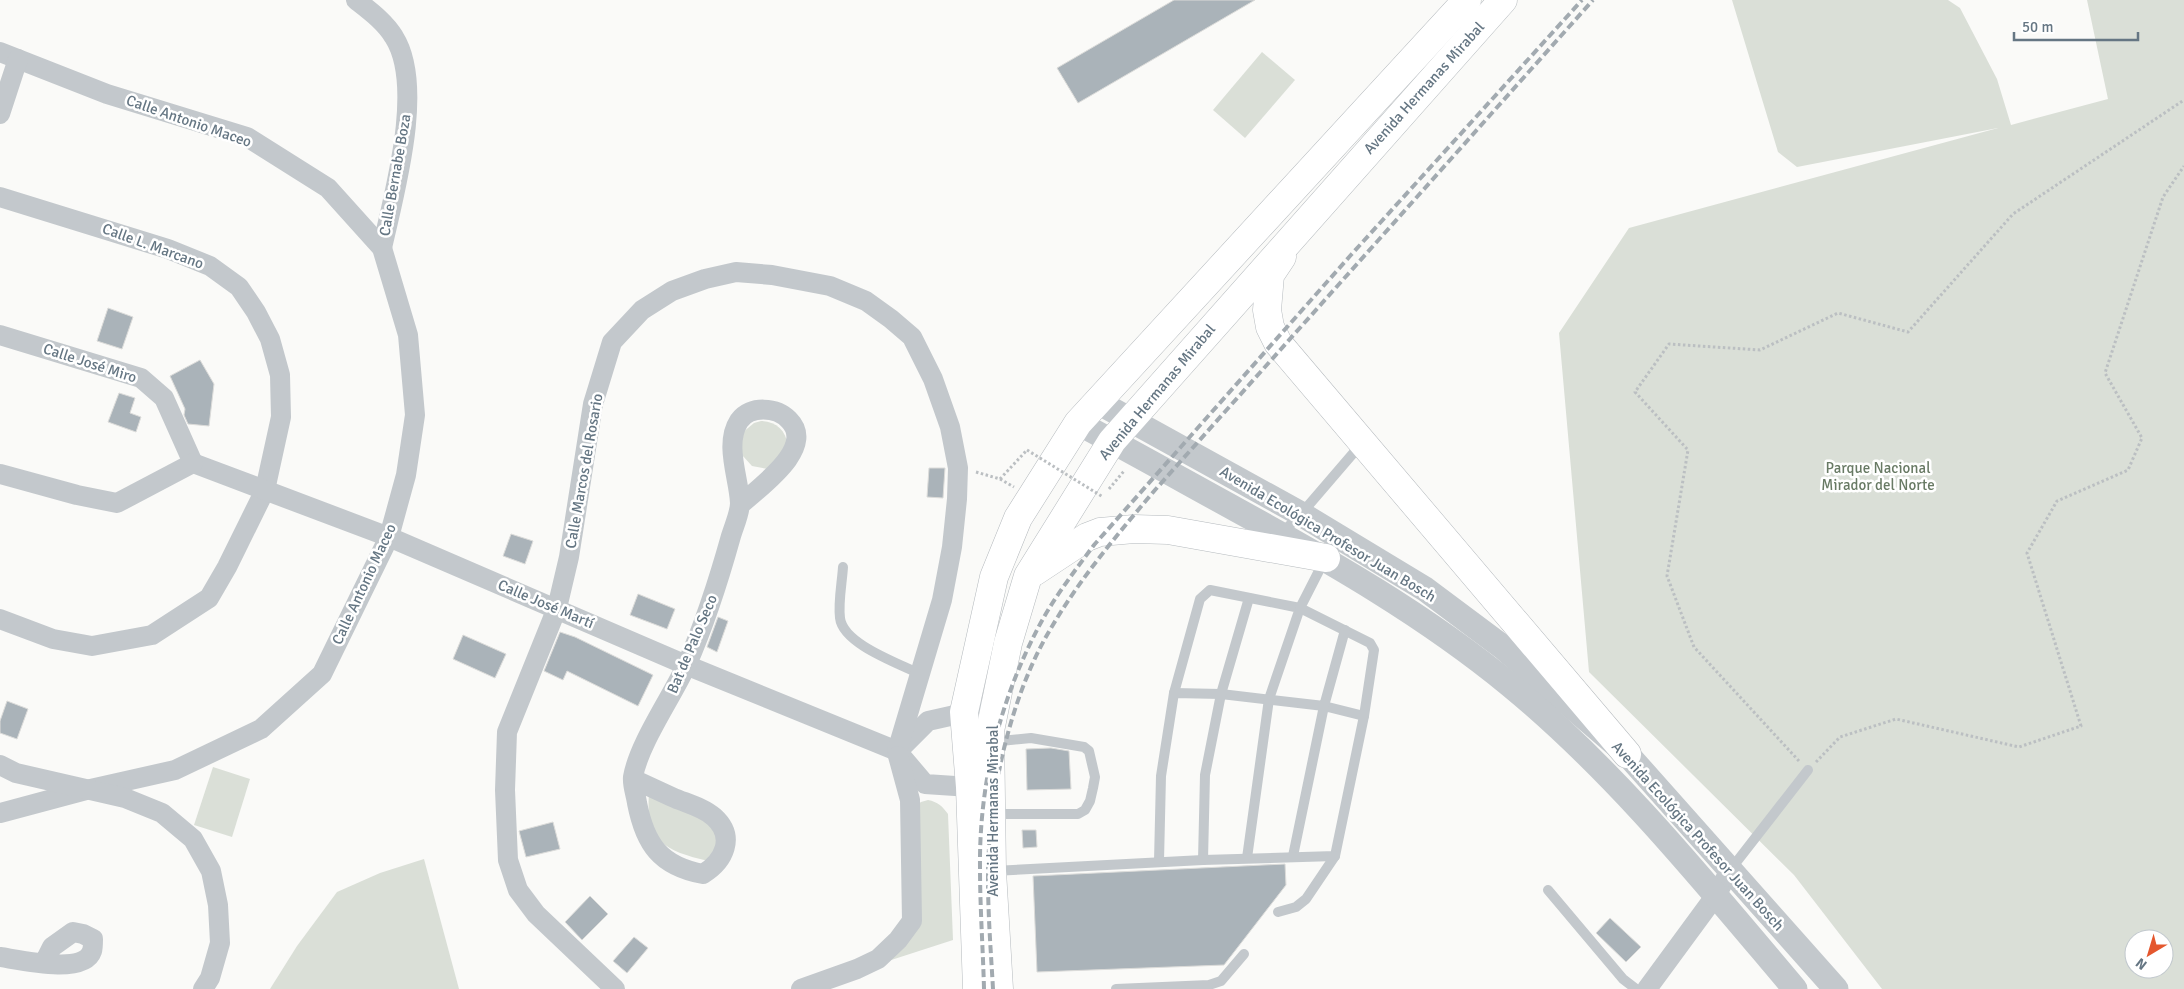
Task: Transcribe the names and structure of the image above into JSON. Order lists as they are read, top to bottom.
{
  "streets": {
    "main road": ["Avenida Hermanas Mirabal"],
    "street": [
      "Calle Antonio Maceo",
      "Calle Bernabe Boza",
      "Calle L. Marcano",
      "Calle José Miro",
      "Calle Marcos del Rosario",
      "Avenida Ecológica Profesor Juan Bosch",
      "Calle José Martí",
      "Bat de Palo Seco"
    ]
  },
  "crossings": [
    ["Avenida Hermanas Mirabal", "Avenida Ecológica Profesor Juan Bosch"],
    ["Calle Antonio Maceo", "Calle Bernabe Boza"],
    ["Calle Antonio Maceo", "Calle José Martí"],
    ["Calle L. Marcano", "Calle José Martí"],
    ["Calle José Miro", "Calle José Martí"],
    ["Calle Marcos del Rosario", "Calle José Martí"],
    ["Calle José Martí", "Bat de Palo Seco"]
  ],
  "parks": ["Parque Nacional Mirador del Norte"],
  "scale_bar": "50 m",
  "north": "bottom left"
}
